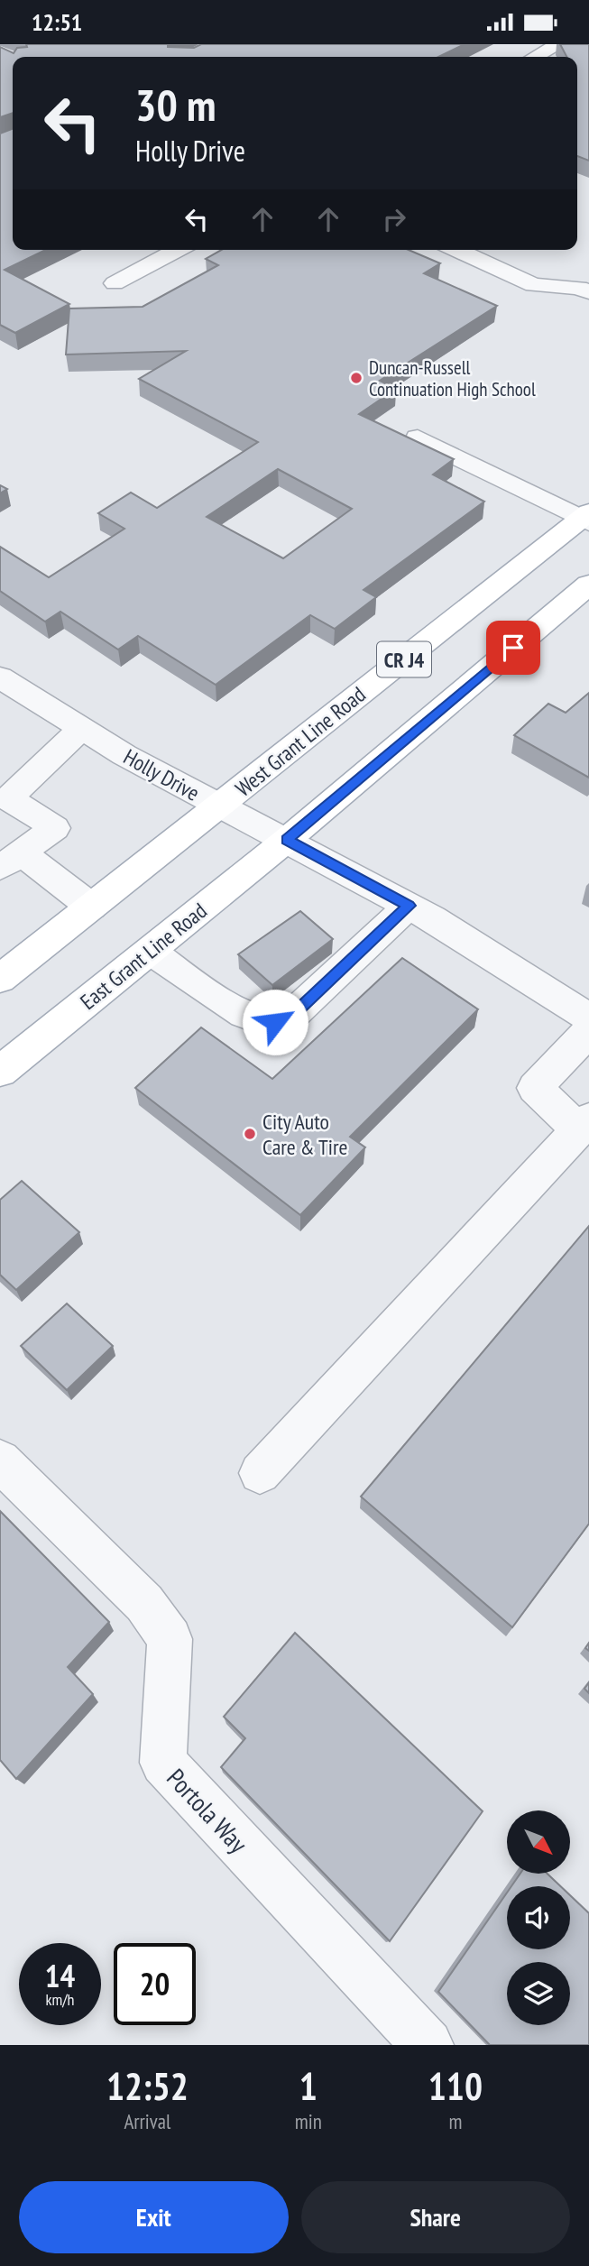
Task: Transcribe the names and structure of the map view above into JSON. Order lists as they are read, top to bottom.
{
  "streets": {
    "main road": ["CR J4", "West Grant Line Road", "East Grant Line Road"],
    "street": ["Holly Drive", "Portola Way"]
  },
  "crossings": [
    ["CR J4", "West Grant Line Road"],
    ["CR J4", "Holly Drive"],
    ["CR J4", "East Grant Line Road"],
    ["West Grant Line Road", "Holly Drive"],
    ["Holly Drive", "East Grant Line Road"]
  ],
  "places": ["Duncan-Russell Continuation High School", "City Auto Care & Tire"],
  "north": "bottom right",
  "page": {
    "status": "12:51",
    "turn": ["30 m", "Holly Drive"],
    "speed": "14 km/h",
    "limit": "20",
    "eta": [
      "12:52",
      "Arrival",
      "1",
      "min",
      "110",
      "m"
    ],
    "buttons": ["Exit", "Share"]
  }
}
